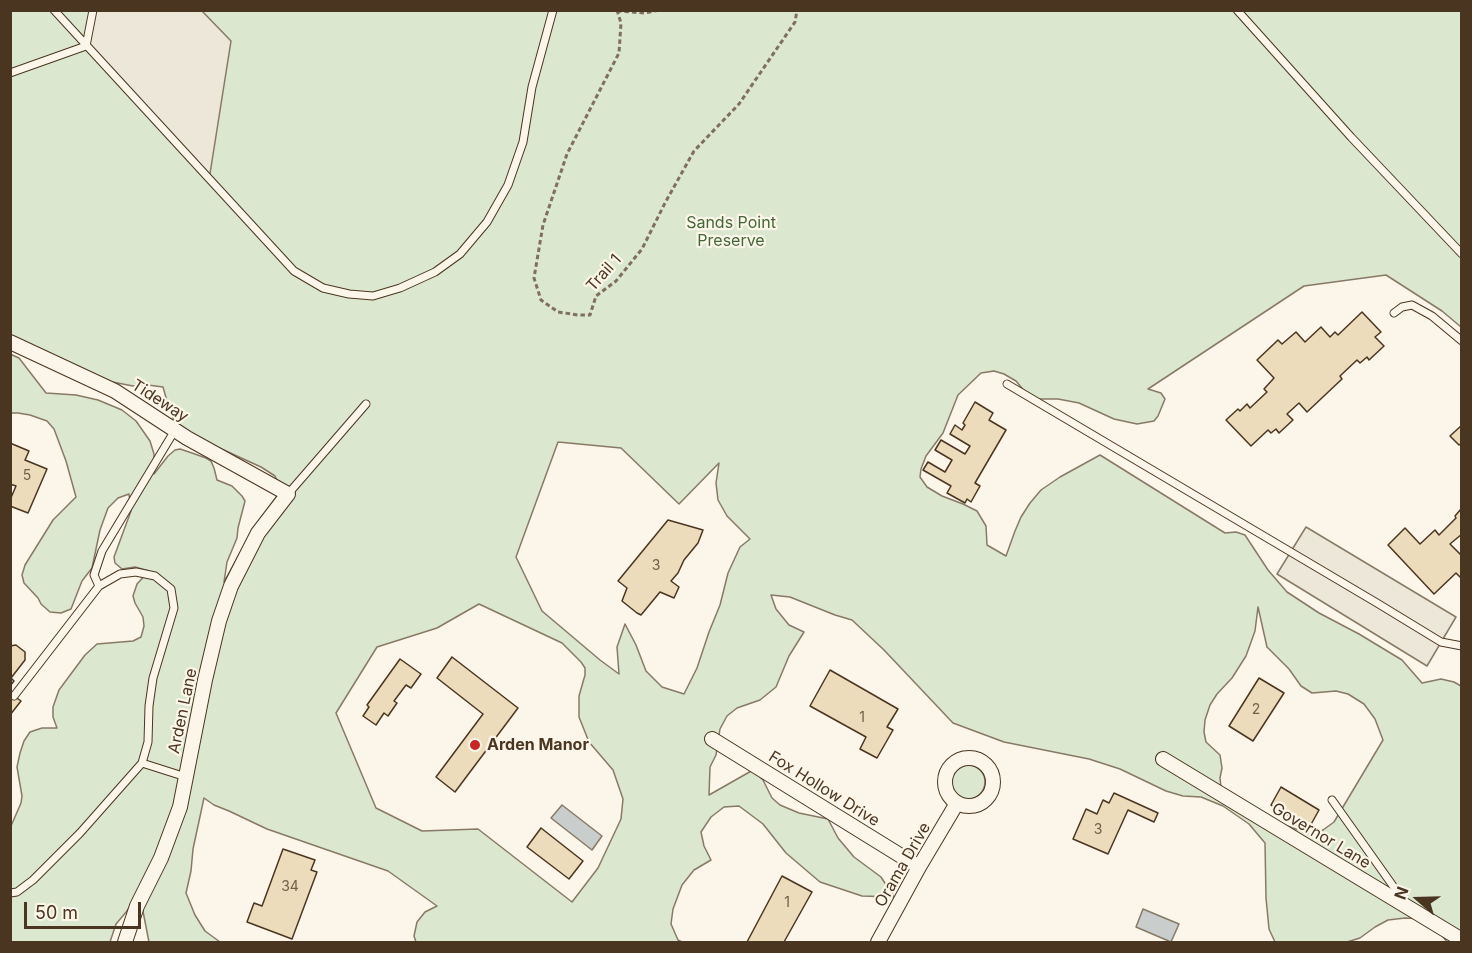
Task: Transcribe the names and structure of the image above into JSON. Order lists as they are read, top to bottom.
{
  "streets": {
    "street": [
      "Tideway",
      "Arden Lane",
      "Fox Hollow Drive",
      "Governor Lane",
      "Orama Drive"
    ],
    "path": ["Trail 1"]
  },
  "crossings": [
    ["Tideway", "Arden Lane"],
    ["Fox Hollow Drive", "Orama Drive"]
  ],
  "parks": ["Sands Point Preserve"],
  "places": ["Arden Manor"],
  "house_numbers": [
    "5",
    "3",
    "2",
    "1",
    "3",
    "34",
    "1"
  ],
  "scale_bar": "50 m",
  "north": "left"
}
